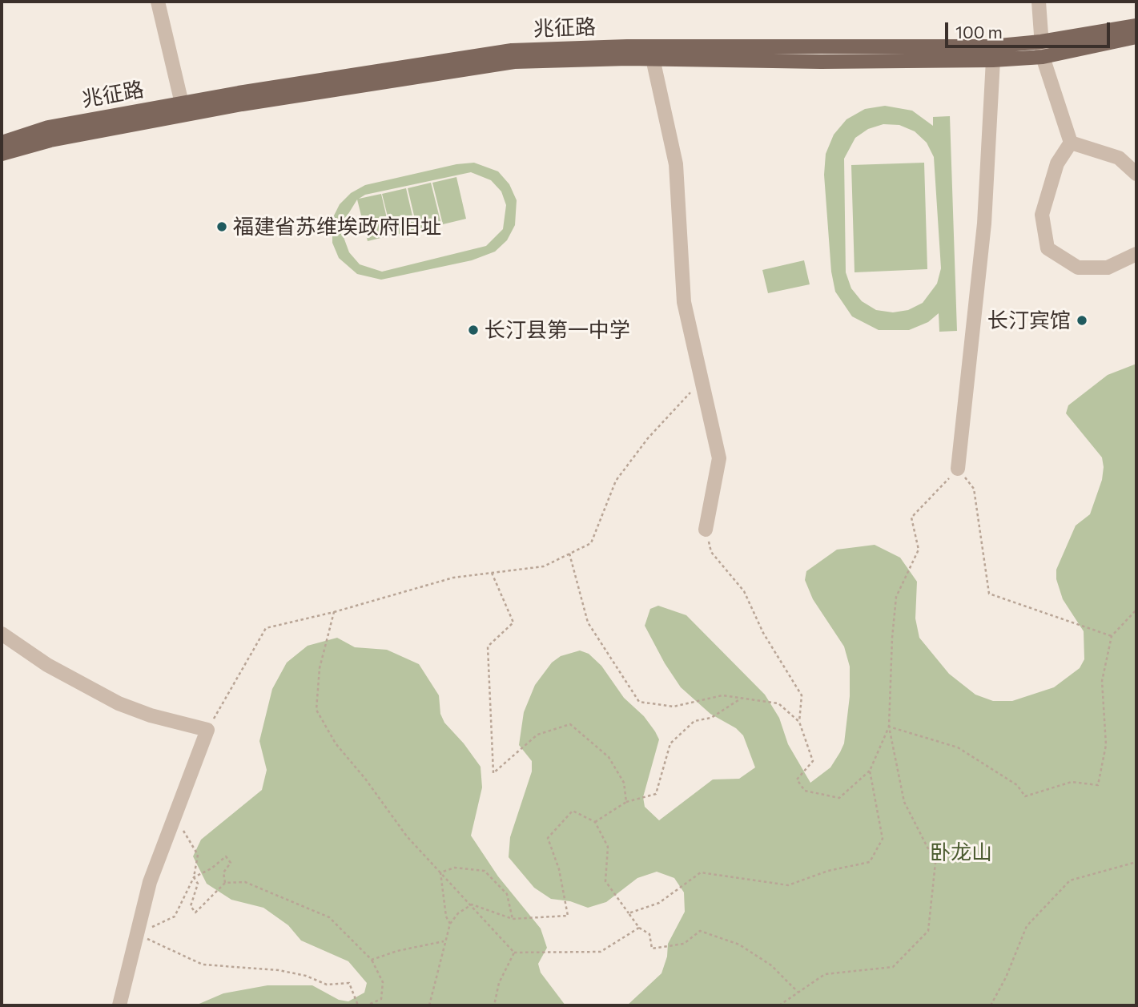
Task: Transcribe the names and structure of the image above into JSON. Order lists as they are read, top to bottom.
{
  "streets": {
    "main road": ["兆征路"]
  },
  "parks": ["卧龙山"],
  "places": ["福建省苏维埃政府旧址", "长汀宾馆", "长汀县第一中学"],
  "scale_bar": "100 m"
}
